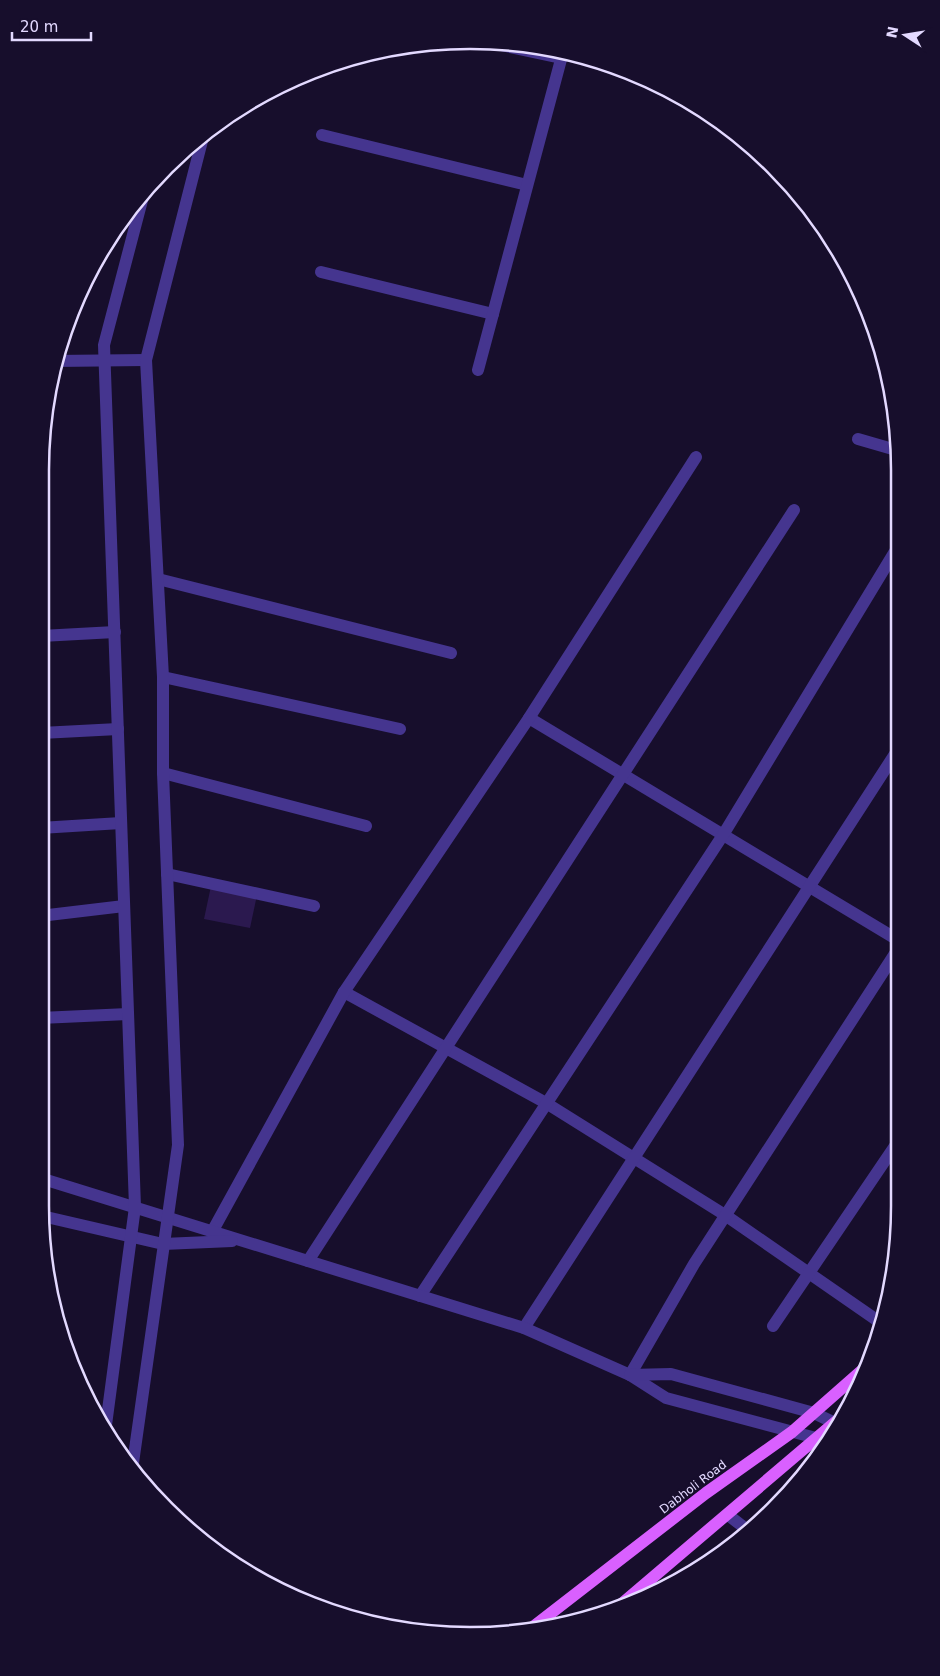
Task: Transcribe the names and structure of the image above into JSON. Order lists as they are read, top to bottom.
{
  "streets": {
    "main road": ["Dabholi Road"]
  },
  "scale_bar": "20 m",
  "north": "left"
}
